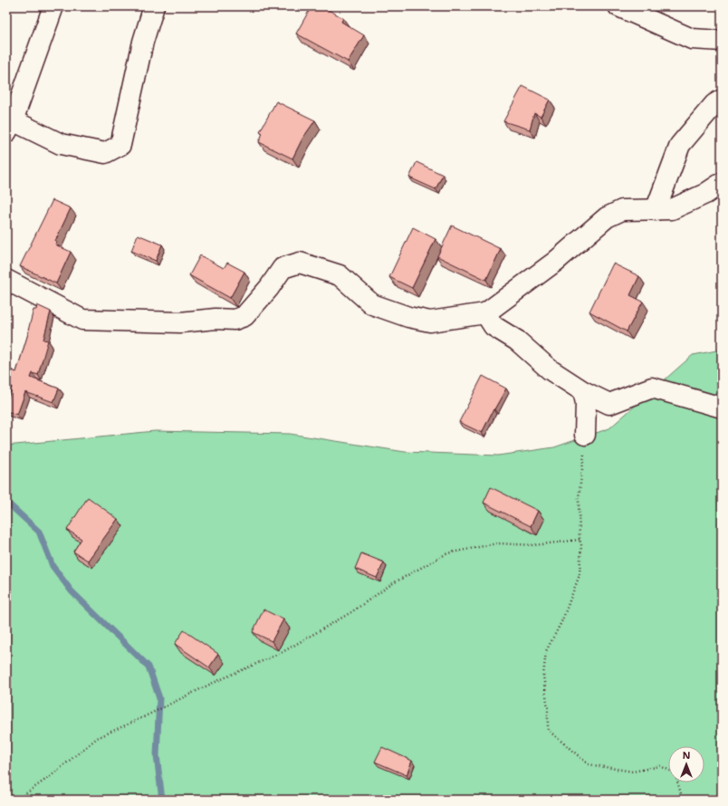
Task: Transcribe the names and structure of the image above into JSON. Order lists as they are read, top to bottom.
{
  "north": "top"
}
